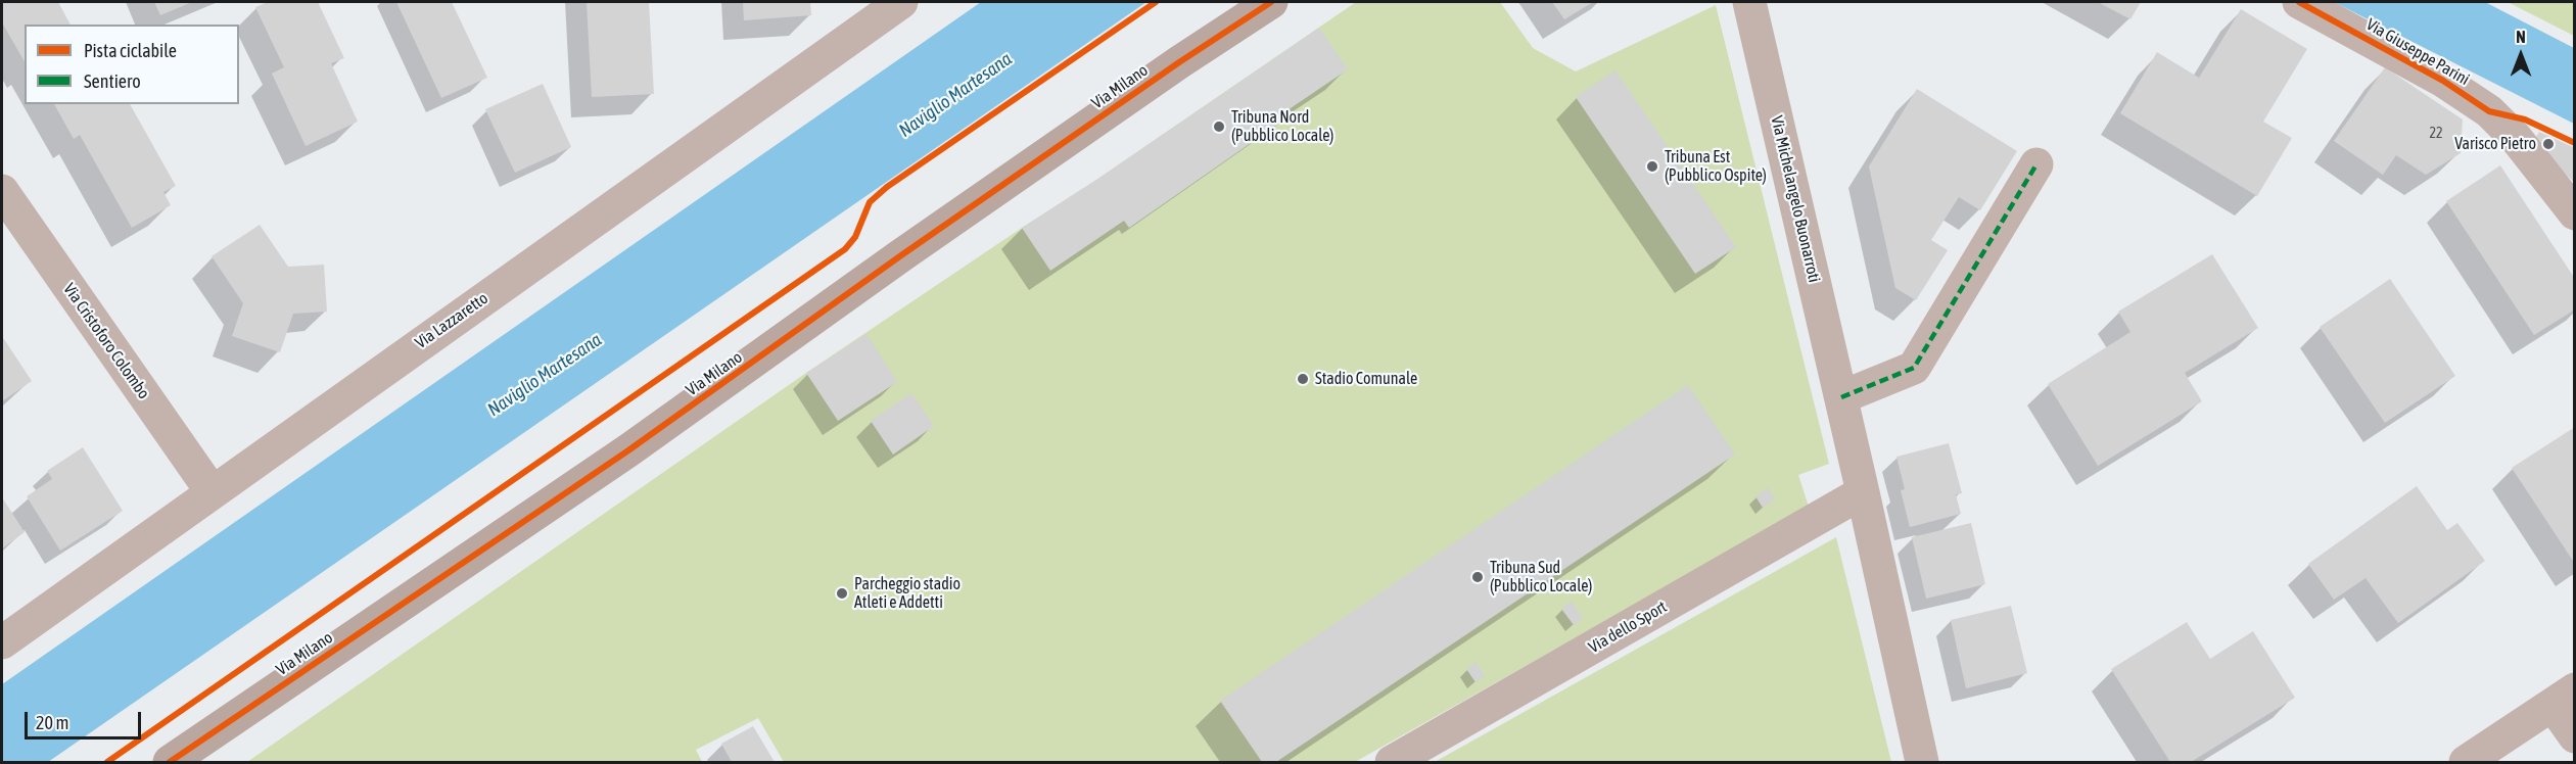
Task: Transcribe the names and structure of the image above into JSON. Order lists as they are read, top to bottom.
{
  "streets": {
    "street": [
      "Via Giuseppe Parini",
      "Via Milano",
      "Via Michelangelo Buonarroti",
      "Via Lazzaretto",
      "Via Cristoforo Colombo",
      "Via dello Sport"
    ]
  },
  "crossings": [
    ["Via Michelangelo Buonarroti", "Via dello Sport"],
    ["Via Lazzaretto", "Via Cristoforo Colombo"]
  ],
  "water": ["Naviglio Martesana"],
  "places": [
    "Tribuna Nord (Pubblico Locale)",
    "Varisco Pietro",
    "Tribuna Est (Pubblico Ospite)",
    "Stadio Comunale",
    "Tribuna Sud (Pubblico Locale)",
    "Parcheggio stadio Atleti e Addetti"
  ],
  "house_numbers": ["22"],
  "legend": ["Pista ciclabile", "Sentiero"],
  "scale_bar": "20 m",
  "north": "top"
}
